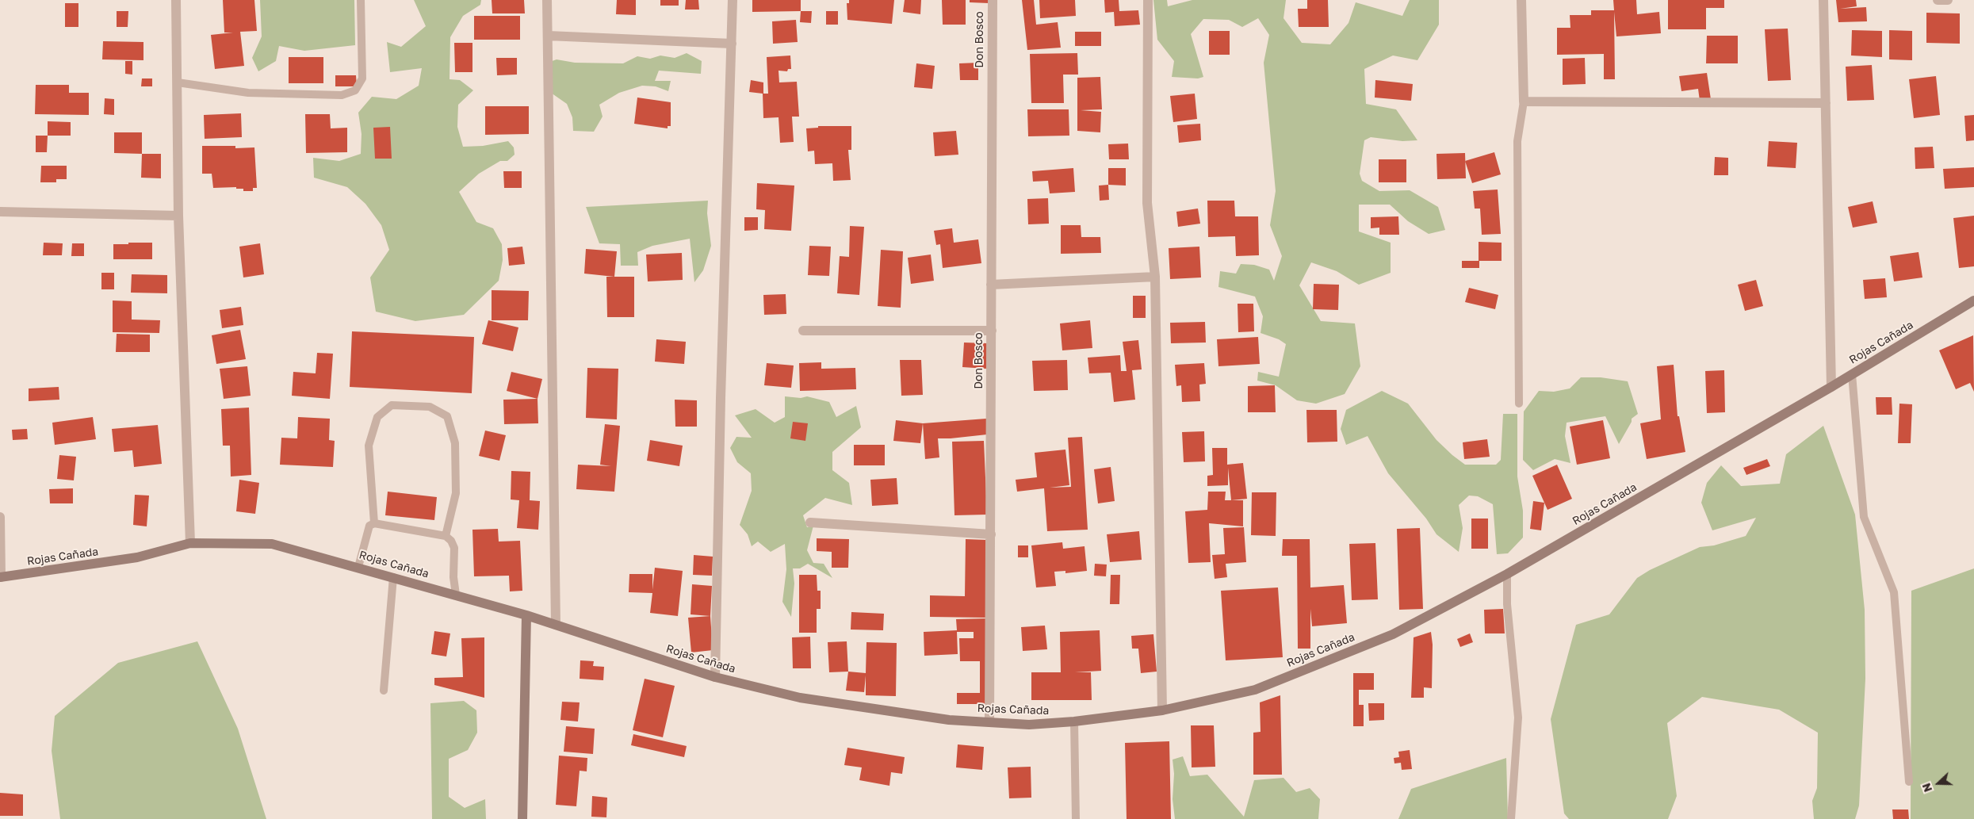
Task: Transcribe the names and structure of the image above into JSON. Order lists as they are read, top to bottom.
{
  "streets": {
    "main road": ["Rojas Cañada"],
    "street": ["Don Bosco"]
  },
  "crossings": [
    ["Don Bosco", "Rojas Cañada"]
  ],
  "north": "left"
}
